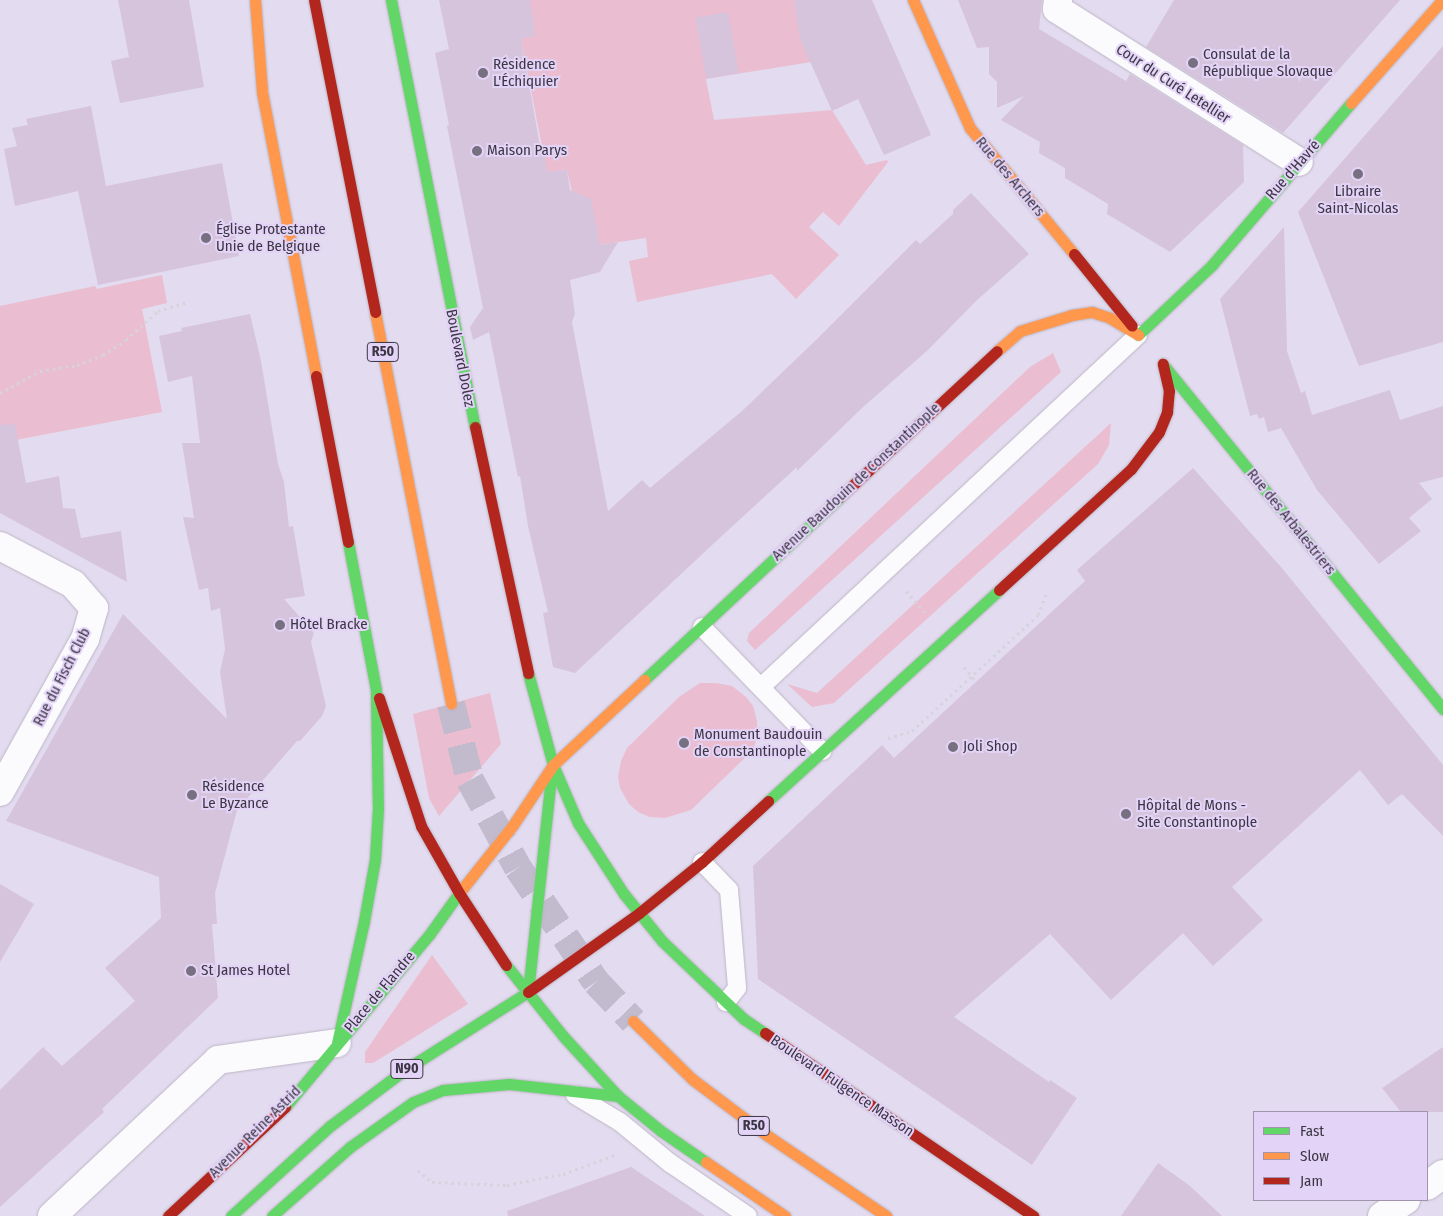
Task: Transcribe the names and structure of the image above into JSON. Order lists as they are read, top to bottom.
{
  "streets": {
    "main road": [
      "Rue d'Havré",
      "Rue des Archers",
      "R50",
      "Boulevard Dolez",
      "Avenue Baudouin de Constantinople",
      "Rue des Arbalestriers",
      "Place de Flandre",
      "N90",
      "Boulevard Fulgence Masson",
      "Avenue Reine Astrid"
    ],
    "street": ["Cour du Curé Letellier", "Rue du Fisch Club"]
  },
  "crossings": [
    ["Cour du Curé Letellier", "Rue d'Havré"],
    ["Rue d'Havré", "Rue des Archers"],
    ["Rue d'Havré", "Avenue Baudouin de Constantinople"],
    ["Rue des Archers", "Avenue Baudouin de Constantinople"],
    ["Boulevard Dolez", "Place de Flandre"],
    ["Avenue Baudouin de Constantinople", "Place de Flandre"],
    ["Place de Flandre", "Avenue Reine Astrid"]
  ],
  "places": [
    "Consulat de la République Slovaque",
    "Résidence L'Échiquier",
    "Maison Parys",
    "Libraire Saint-Nicolas",
    "Église Protestante Unie de Belgique",
    "Hôtel Bracke",
    "Monument Baudouin de Constantinople",
    "Joli Shop",
    "Résidence Le Byzance",
    "Hôpital de Mons - Site Constantinople",
    "St James Hotel"
  ],
  "legend": ["Fast", "Slow", "Jam"]
}
